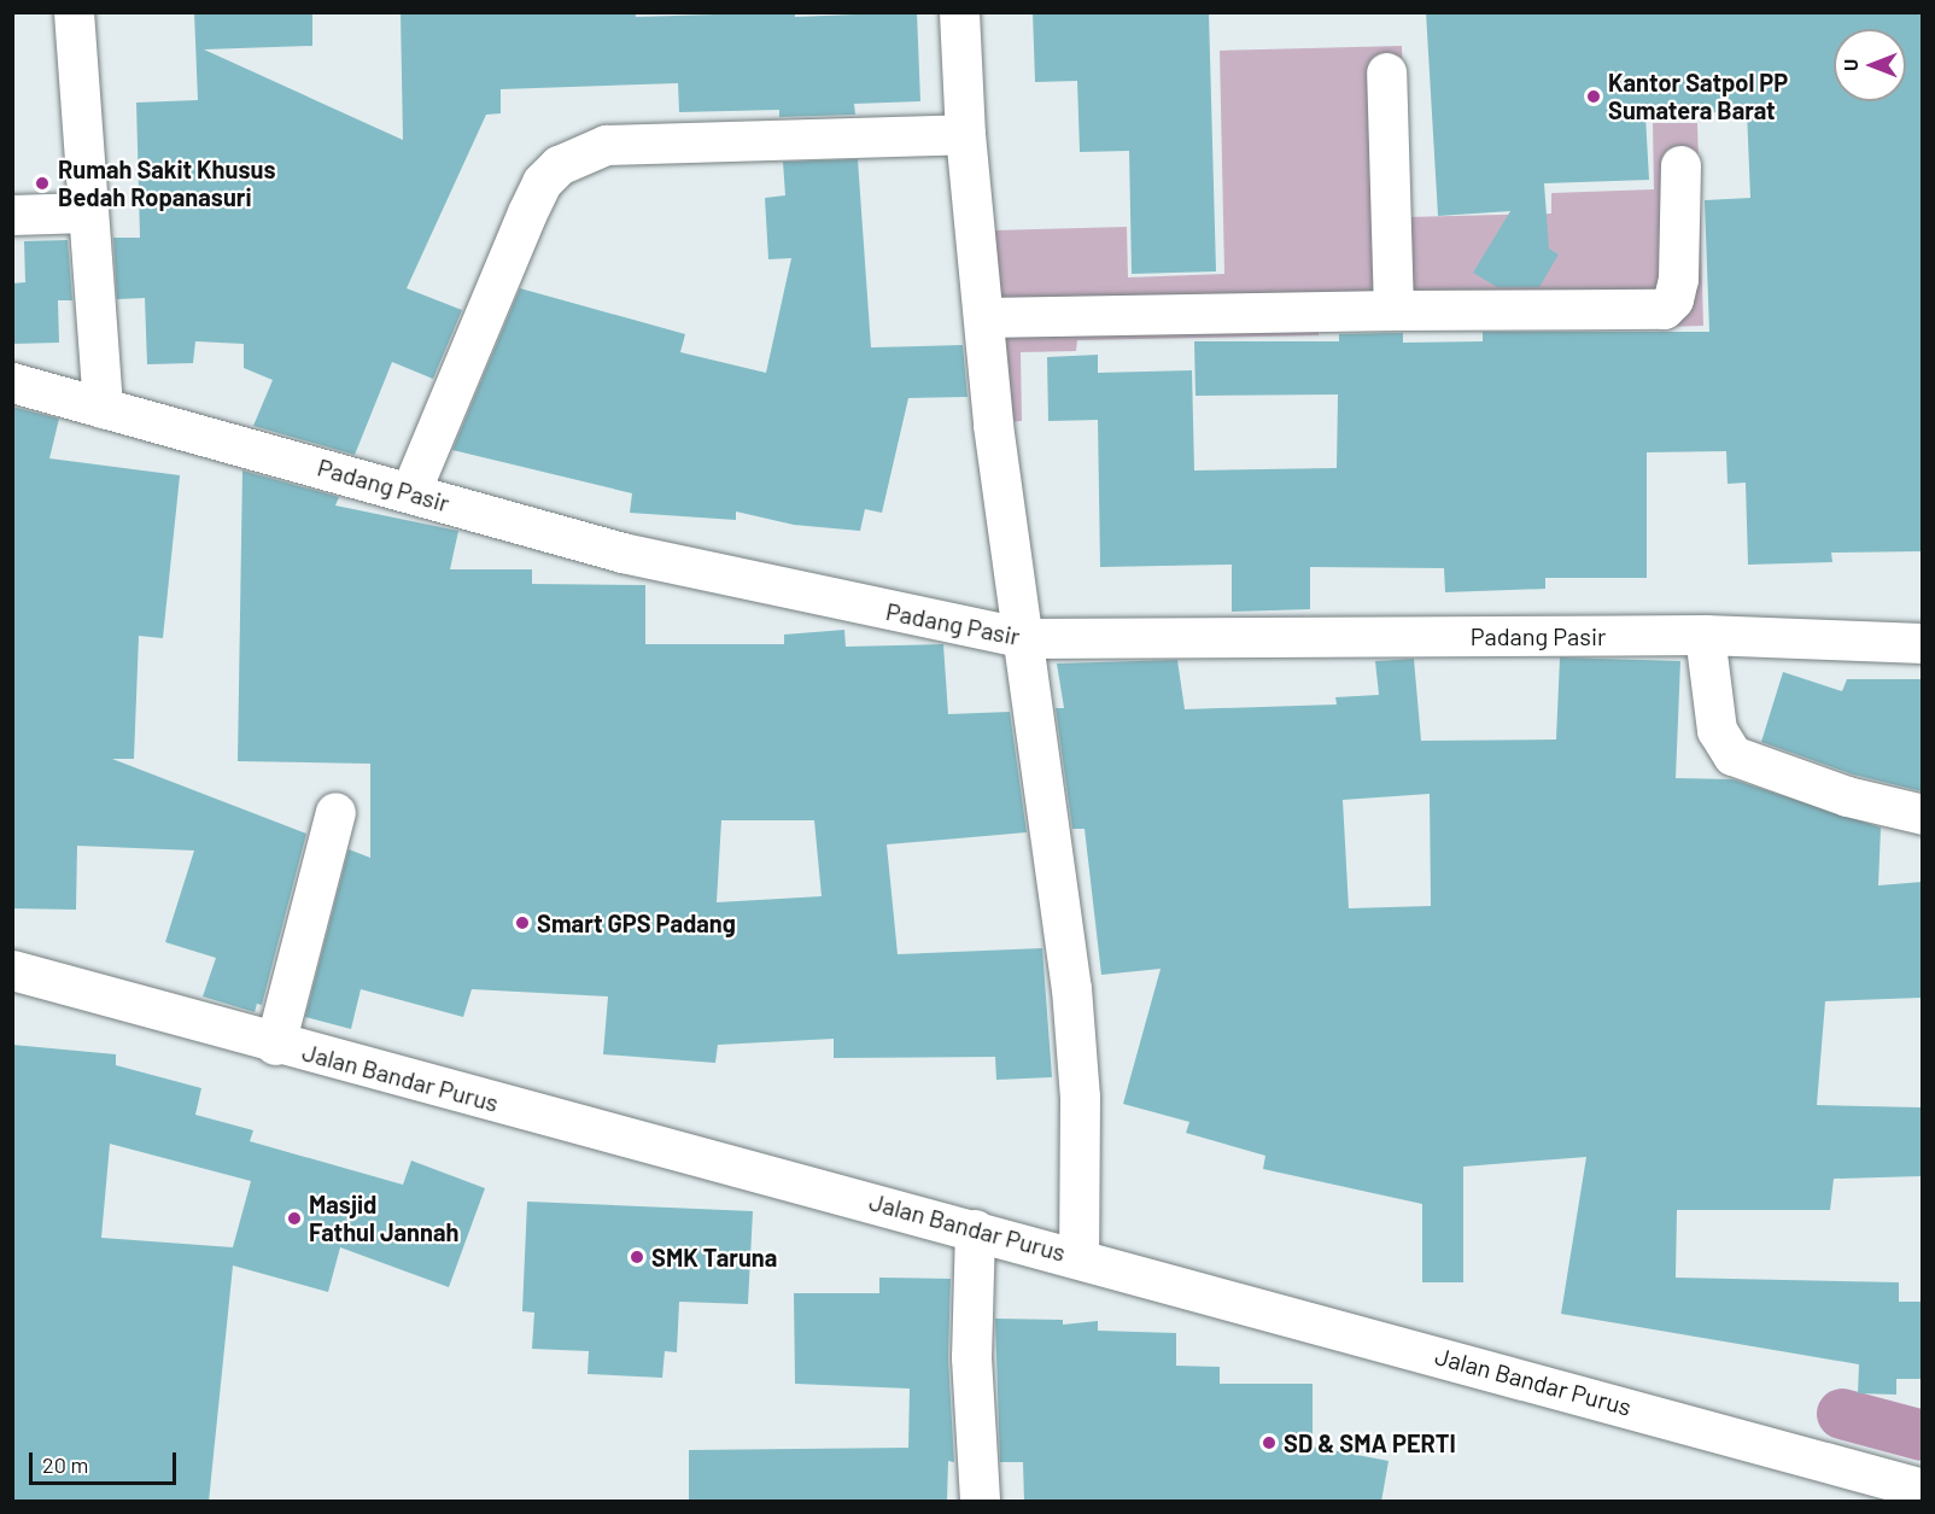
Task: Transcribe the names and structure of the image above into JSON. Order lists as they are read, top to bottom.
{
  "streets": {
    "street": ["Padang Pasir", "Jalan Bandar Purus"]
  },
  "places": [
    "Kantor Satpol PP Sumatera Barat",
    "Rumah Sakit Khusus Bedah Ropanasuri",
    "Smart GPS Padang",
    "Masjid Fathul Jannah",
    "SMK Taruna",
    "SD & SMA PERTI"
  ],
  "scale_bar": "20 m",
  "north": "left"
}
